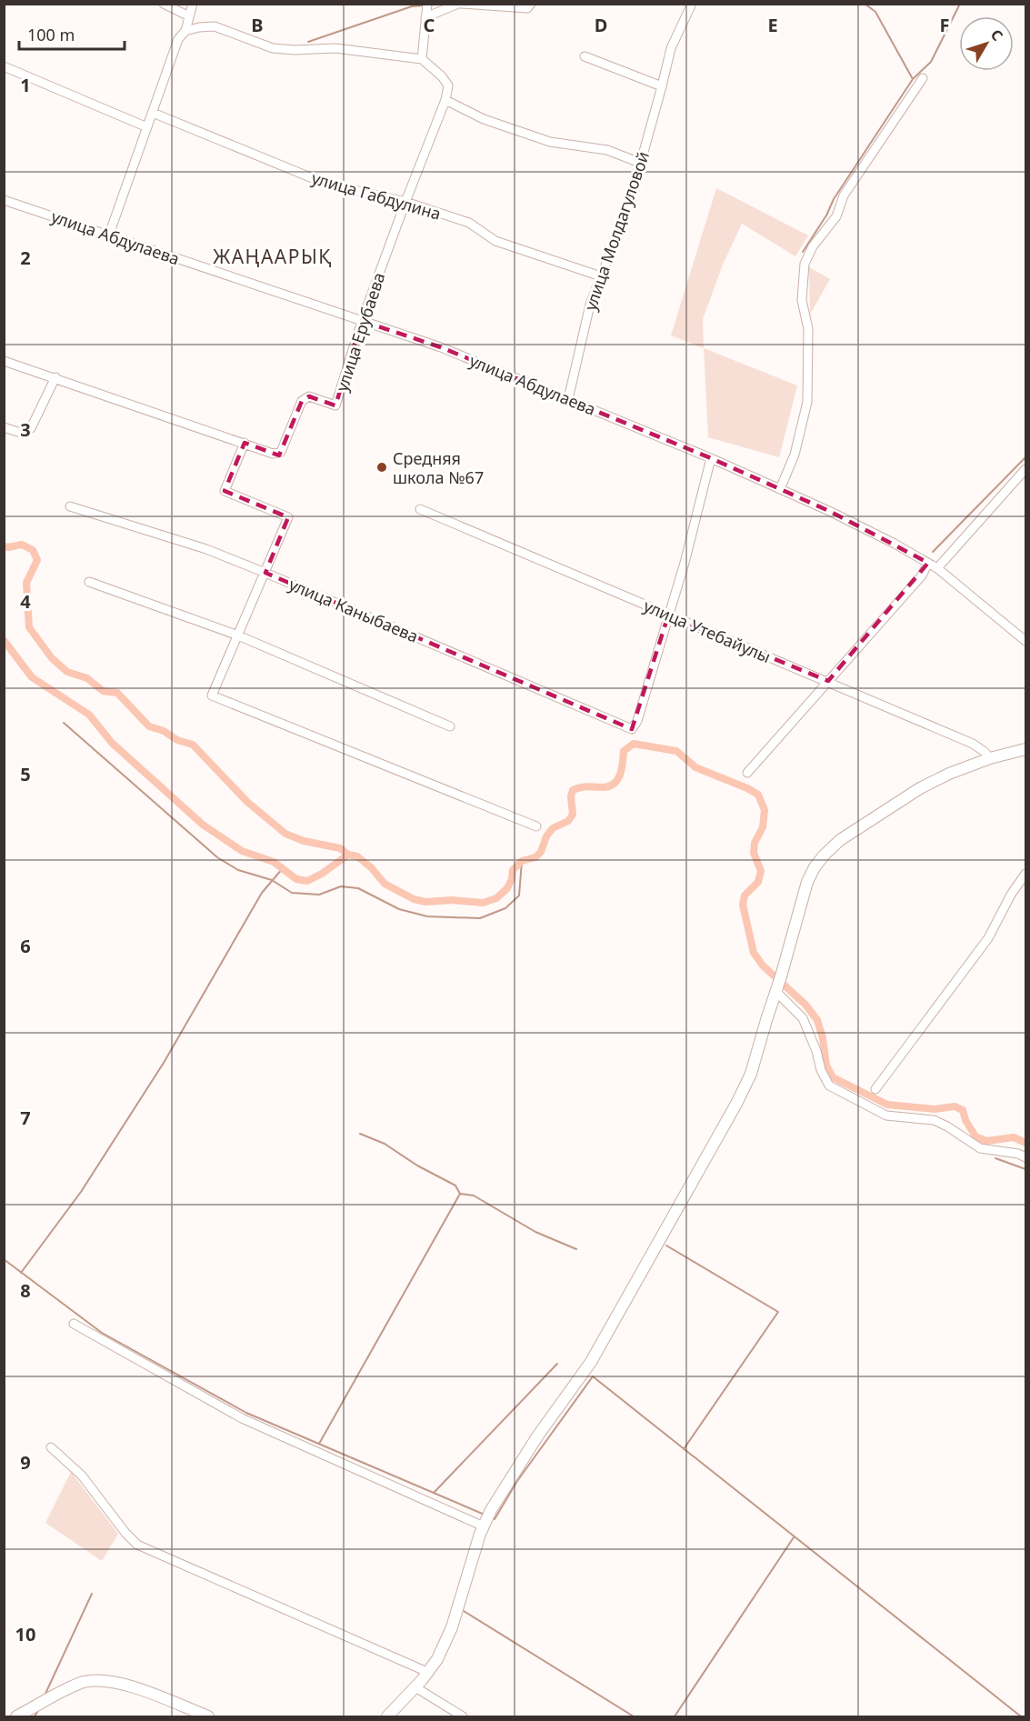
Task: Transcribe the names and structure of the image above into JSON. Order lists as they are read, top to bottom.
{
  "streets": {
    "street": [
      "улица Габдулина",
      "улица Молдагуловой",
      "улица Абдулаева",
      "улица Ерубаева",
      "улица Каныбаева",
      "улица Утебайулы"
    ]
  },
  "crossings": [
    ["улица Габдулина", "улица Молдагуловой"],
    ["улица Габдулина", "улица Ерубаева"],
    ["улица Молдагуловой", "улица Абдулаева"],
    ["улица Абдулаева", "улица Ерубаева"],
    ["улица Каныбаева", "улица Утебайулы"]
  ],
  "districts": ["ЖАҢААРЫҚ"],
  "places": ["Средняя школа №67"],
  "scale_bar": "100 m",
  "north": "top right",
  "grid": {
    "columns": [
      "B",
      "C",
      "D",
      "E",
      "F"
    ],
    "rows": [
      "1",
      "2",
      "3",
      "4",
      "5",
      "6",
      "7",
      "8",
      "9",
      "10"
    ]
  }
}
